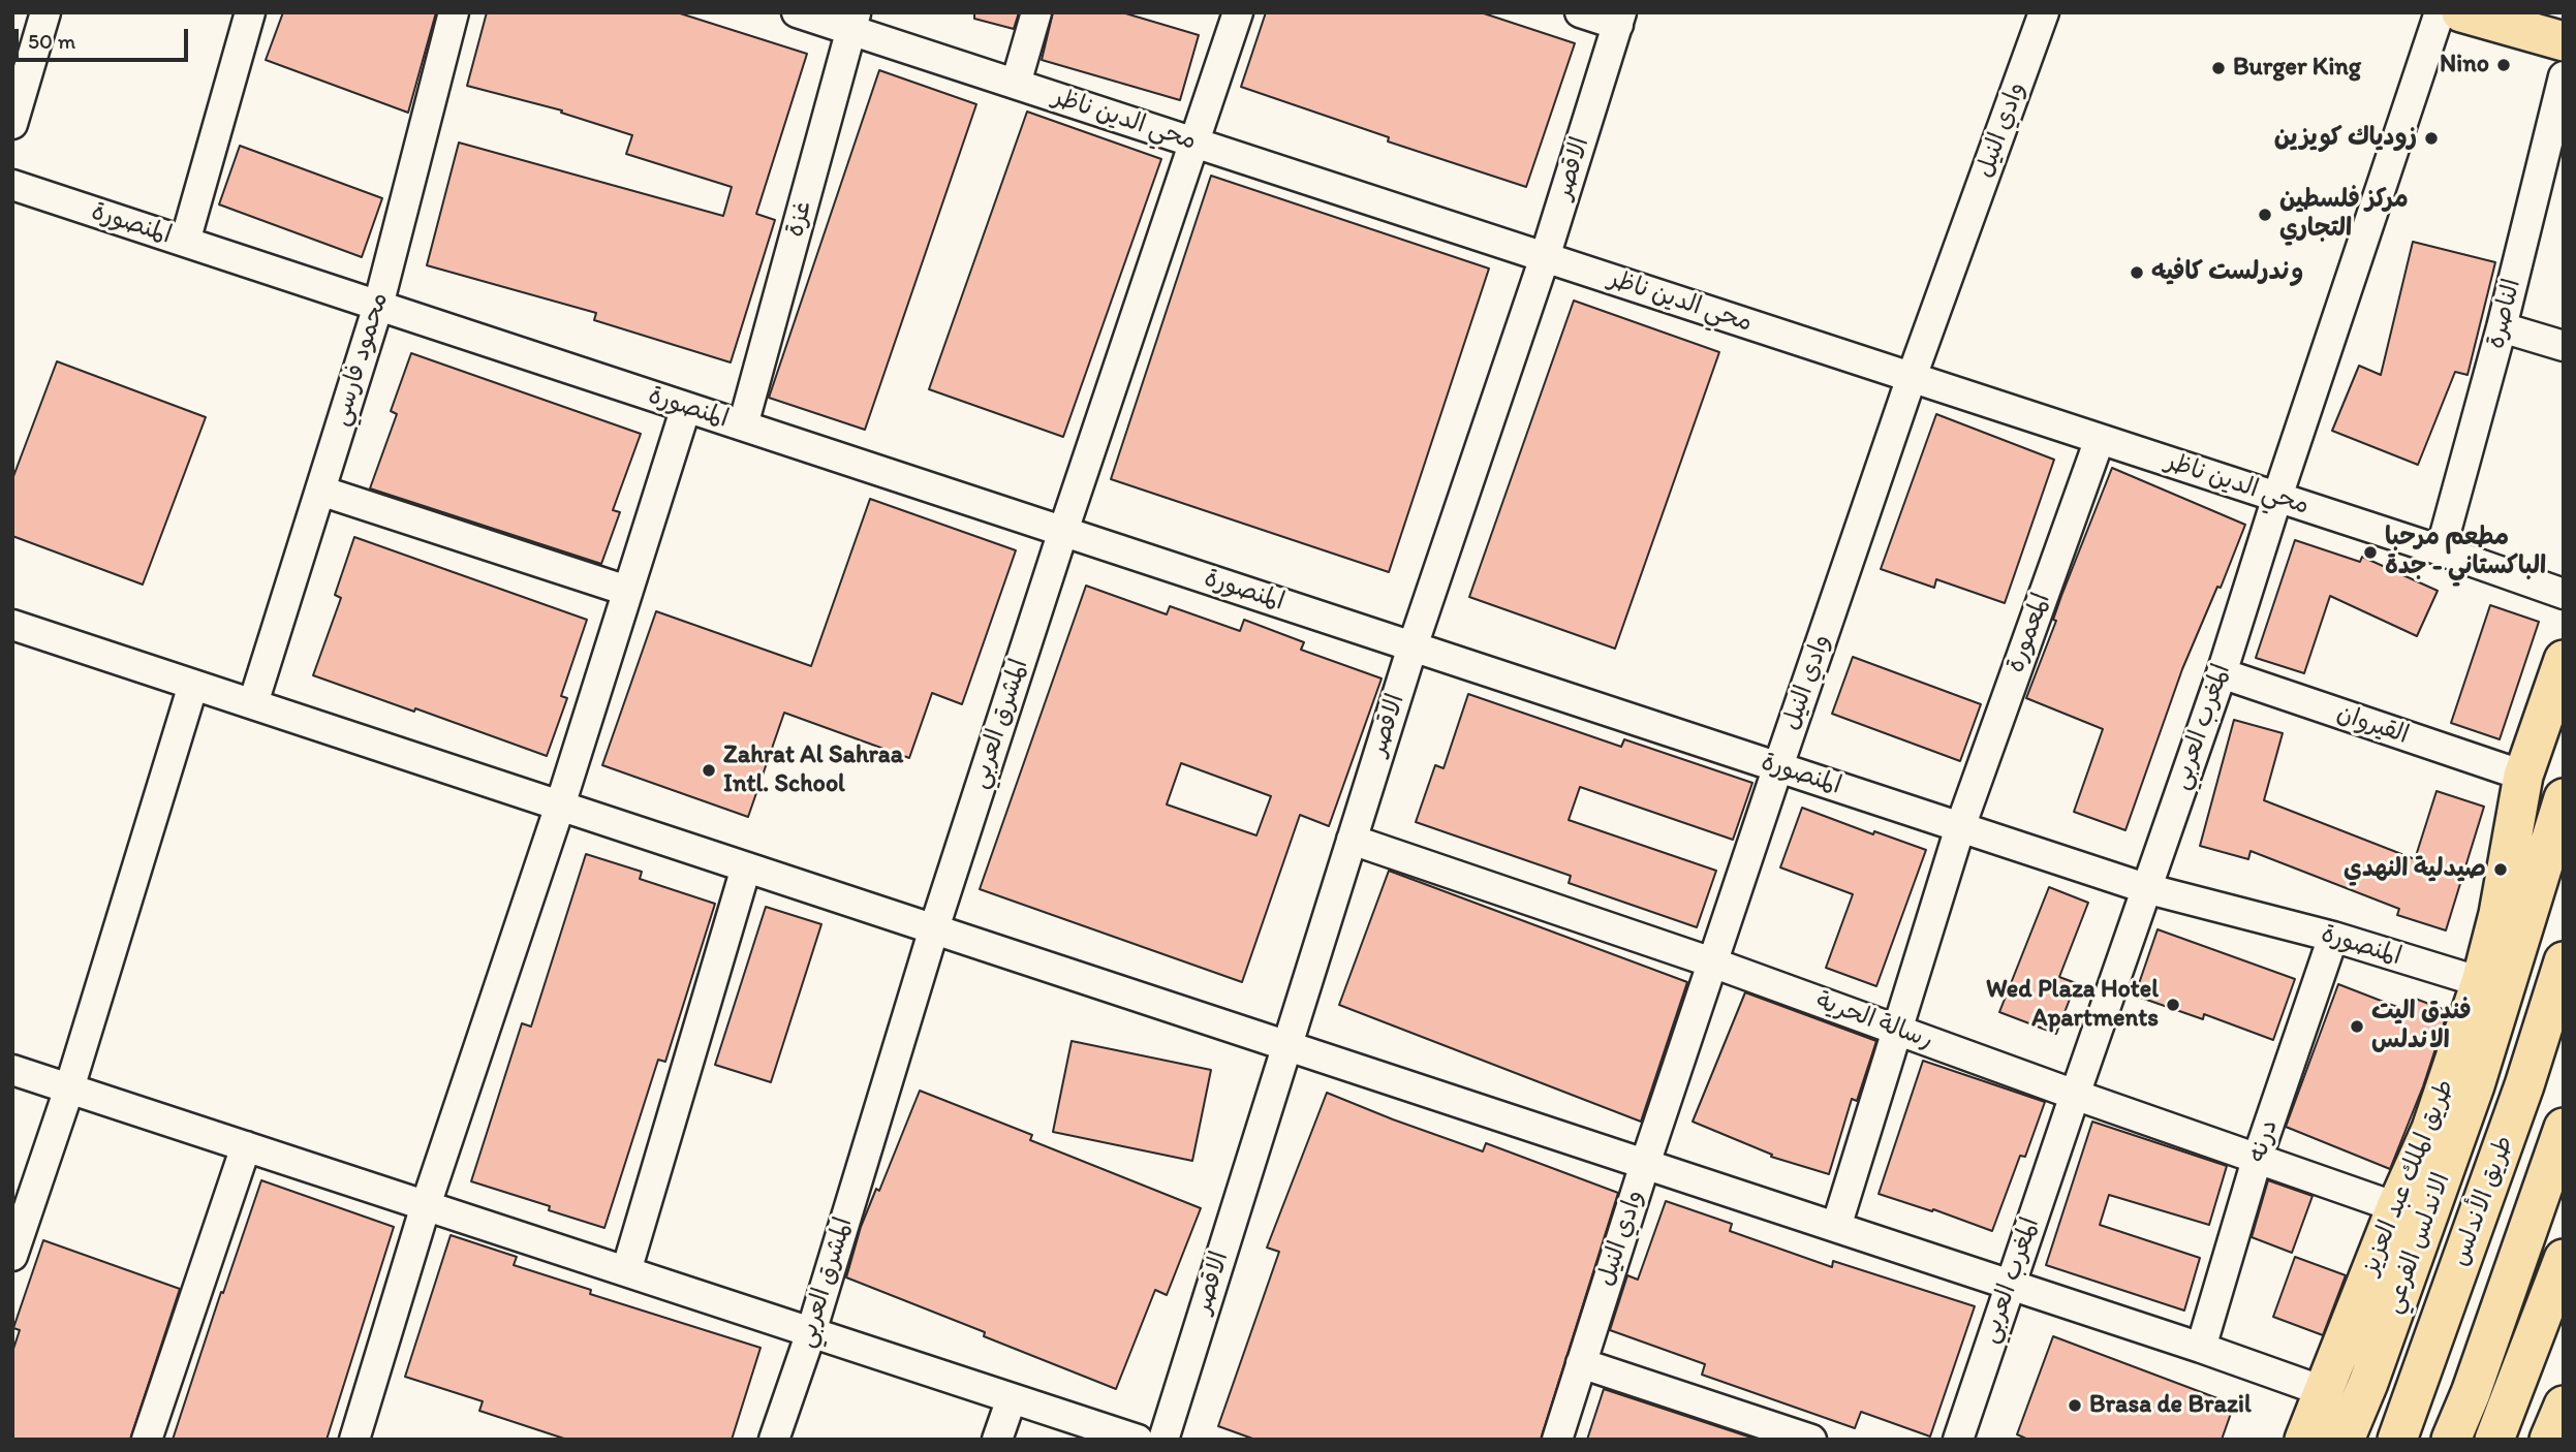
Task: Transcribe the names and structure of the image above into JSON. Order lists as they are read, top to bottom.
{
  "streets": {
    "main road": ["طريق الملك عبد العزيز", "طريق الأندلس", "الاندلس الفرعي"],
    "street": [
      "محي الدين ناظر",
      "وادي النيل",
      "الاقصر",
      "غزة",
      "المنصورة",
      "الناصرة",
      "محمود فارسي",
      "المعمورة",
      "المشرق العربي",
      "القيروان",
      "المغرب العربي",
      "رسالة الحرية",
      "درنه"
    ]
  },
  "crossings": [
    ["محي الدين ناظر", "وادي النيل"],
    ["محي الدين ناظر", "الاقصر"],
    ["محي الدين ناظر", "غزة"],
    ["محي الدين ناظر", "الناصرة"],
    ["محي الدين ناظر", "المعمورة"],
    ["محي الدين ناظر", "المشرق العربي"],
    ["محي الدين ناظر", "المغرب العربي"],
    ["وادي النيل", "المنصورة"],
    ["وادي النيل", "رسالة الحرية"],
    ["الاقصر", "المنصورة"],
    ["الاقصر", "رسالة الحرية"],
    ["غزة", "المنصورة"],
    ["المنصورة", "محمود فارسي"],
    ["المنصورة", "المعمورة"],
    ["المنصورة", "المشرق العربي"],
    ["المنصورة", "المغرب العربي"],
    ["المنصورة", "درنه"],
    ["المنصورة", "طريق الملك عبد العزيز"],
    ["المعمورة", "رسالة الحرية"],
    ["القيروان", "المغرب العربي"],
    ["القيروان", "طريق الملك عبد العزيز"],
    ["المغرب العربي", "رسالة الحرية"],
    ["رسالة الحرية", "درنه"],
    ["رسالة الحرية", "طريق الملك عبد العزيز"]
  ],
  "places": [
    "Nino",
    "Burger King",
    "زودياك كويزين",
    "مركز فلسطين التجاري",
    "وندرلست كافيه",
    "مطعم مرحبا الباكستاني - جدة",
    "Zahrat Al Sahraa Intl. School",
    "صيدلية النهدي",
    "Wed Plaza Hotel Apartments",
    "فندق اليت الاندلس",
    "Brasa de Brazil"
  ],
  "scale_bar": "50 m"
}
